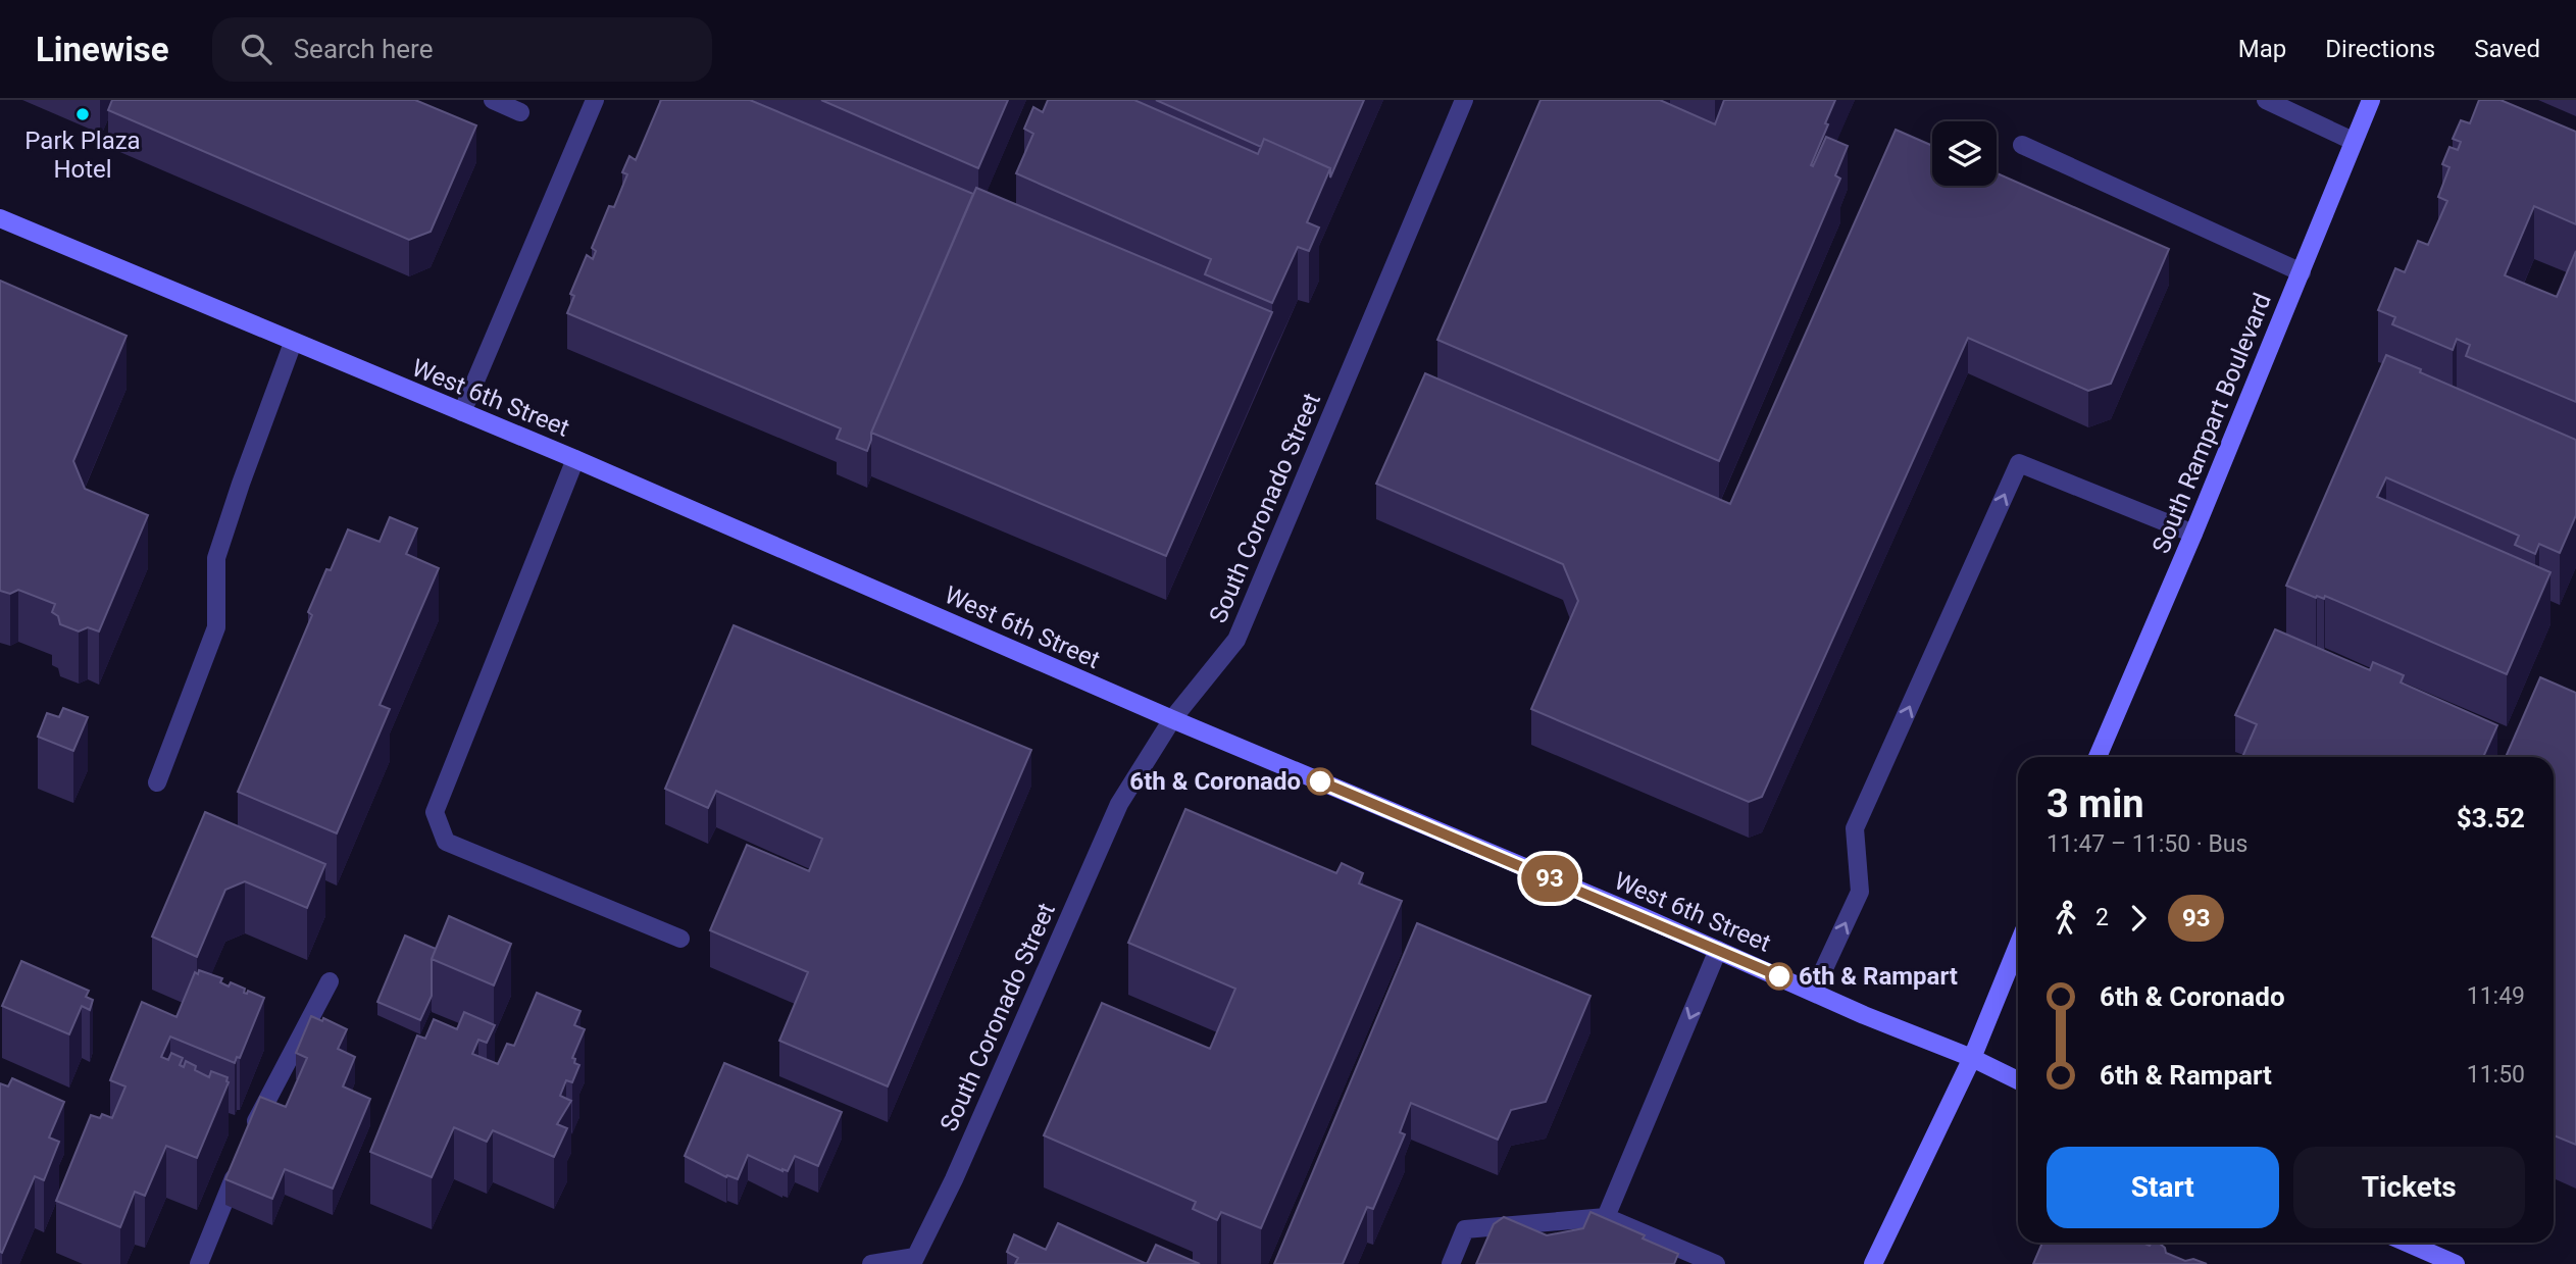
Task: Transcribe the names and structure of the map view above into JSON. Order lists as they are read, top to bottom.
{
  "streets": {
    "main road": ["West 6th Street", "South Rampart Boulevard"],
    "street": ["South Coronado Street"]
  },
  "crossings": [
    ["West 6th Street", "South Coronado Street"]
  ],
  "places": ["Park Plaza Hotel", "6th & Coronado", "6th & Rampart"],
  "lines": ["bus line 93"],
  "page": {
    "header": "Linewise",
    "search": "Search here",
    "nav": ["Map", "Directions", "Saved"],
    "on_map": "93",
    "heading": ["3 min", "11:47 – 11:50 · Bus", "$3.52"],
    "legs": ["2", "93"],
    "list": [
      {
        "name": "6th & Coronado",
        "value": "11:49"
      },
      {
        "name": "6th & Rampart",
        "value": "11:50"
      }
    ],
    "buttons": ["Start", "Tickets"]
  }
}
